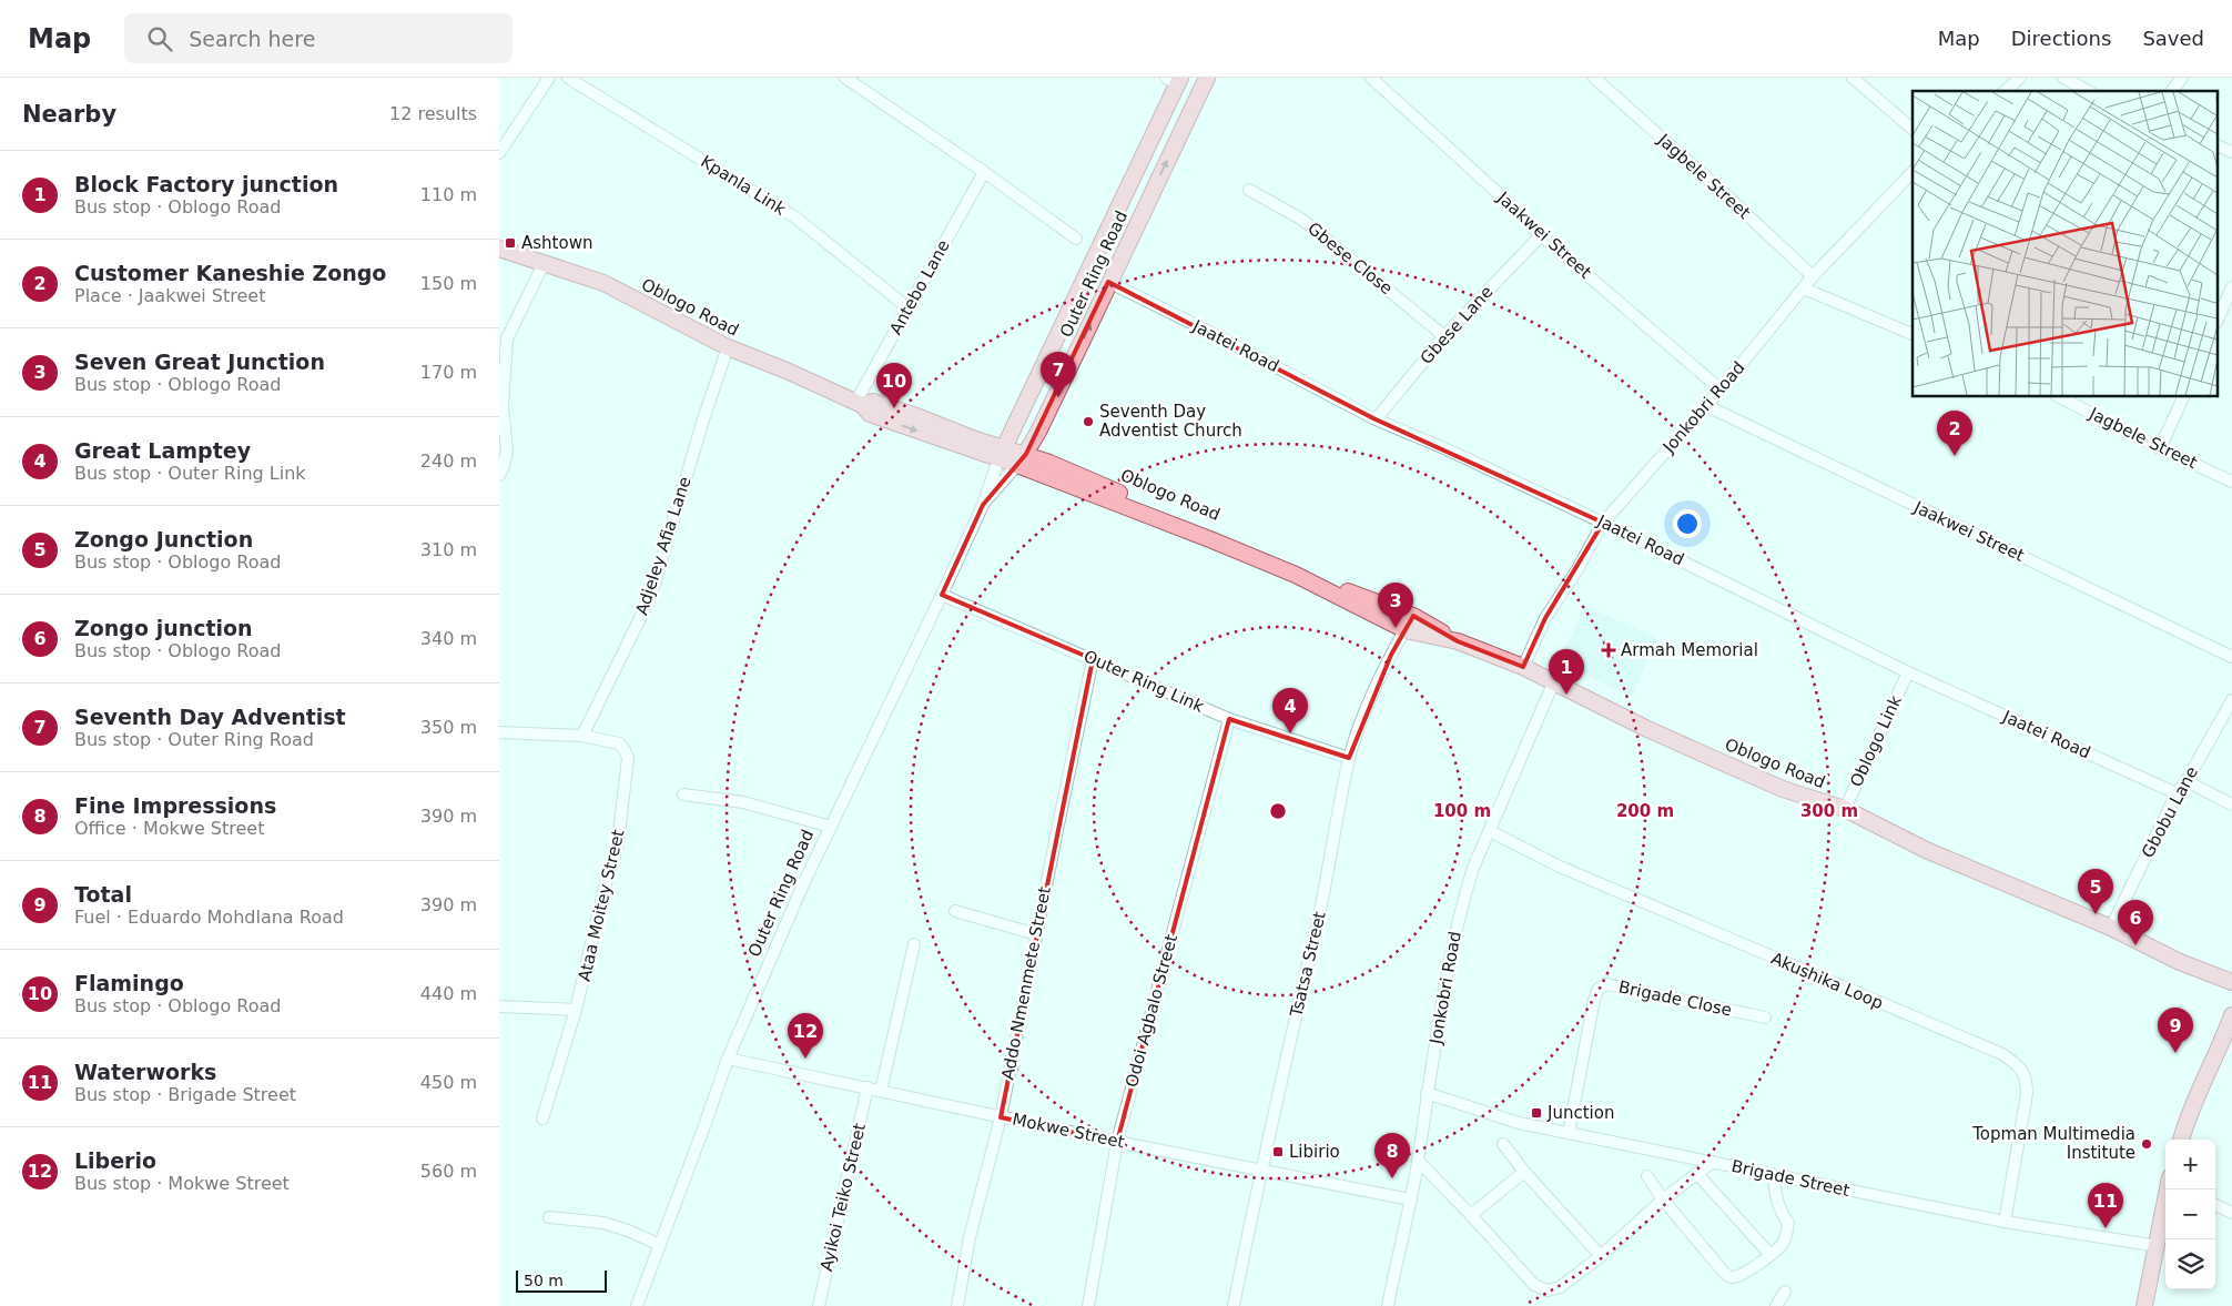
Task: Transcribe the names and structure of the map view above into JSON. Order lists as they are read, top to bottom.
{
  "streets": {
    "main road": ["Outer Ring Road", "Oblogo Road"],
    "street": [
      "Jagbele Street",
      "Kpanla Link",
      "Jaakwei Street",
      "Gbese Close",
      "Antebo Lane",
      "Gbese Lane",
      "Jaatei Road",
      "Jonkobri Road",
      "Adjeley Afia Lane",
      "Outer Ring Link",
      "Oblogo Link",
      "Gbobu Lane",
      "Ataa Moitey Street",
      "Tsatsa Street",
      "Akushika Loop",
      "Addo Nmenmete Street",
      "Brigade Close",
      "Odoi Agbalo Street",
      "Mokwe Street",
      "Brigade Street",
      "Ayikoi Teiko Street"
    ]
  },
  "crossings": [
    ["Jagbele Street", "Jonkobri Road"],
    ["Kpanla Link", "Antebo Lane"],
    ["Jaakwei Street", "Gbese Lane"],
    ["Jaakwei Street", "Jonkobri Road"],
    ["Gbese Close", "Gbese Lane"],
    ["Outer Ring Road", "Oblogo Road"],
    ["Outer Ring Road", "Jaatei Road"],
    ["Outer Ring Road", "Outer Ring Link"],
    ["Outer Ring Road", "Mokwe Street"],
    ["Antebo Lane", "Oblogo Road"],
    ["Oblogo Road", "Jonkobri Road"],
    ["Oblogo Road", "Adjeley Afia Lane"],
    ["Oblogo Road", "Oblogo Link"],
    ["Oblogo Road", "Gbobu Lane"],
    ["Oblogo Road", "Tsatsa Street"],
    ["Gbese Lane", "Jaatei Road"],
    ["Jaatei Road", "Jonkobri Road"],
    ["Jaatei Road", "Oblogo Link"],
    ["Jaatei Road", "Gbobu Lane"],
    ["Jonkobri Road", "Akushika Loop"],
    ["Jonkobri Road", "Mokwe Street"],
    ["Jonkobri Road", "Brigade Street"],
    ["Adjeley Afia Lane", "Ataa Moitey Street"],
    ["Outer Ring Link", "Tsatsa Street"],
    ["Outer Ring Link", "Addo Nmenmete Street"],
    ["Outer Ring Link", "Odoi Agbalo Street"],
    ["Tsatsa Street", "Mokwe Street"],
    ["Akushika Loop", "Brigade Street"],
    ["Addo Nmenmete Street", "Mokwe Street"],
    ["Brigade Close", "Brigade Street"],
    ["Odoi Agbalo Street", "Mokwe Street"],
    ["Mokwe Street", "Ayikoi Teiko Street"]
  ],
  "places": {
    "transit": ["Ashtown", "Junction", "Libirio"],
    "other": ["Seventh Day Adventist Church", "Topman Multimedia Institute"],
    "health": ["Armah Memorial"]
  },
  "scale_bar": "50 m",
  "page": {
    "header": "Map",
    "search": "Search here",
    "nav": ["Map", "Directions", "Saved"],
    "heading": ["Nearby", "12 results"],
    "list": [
      {
        "mark": "1",
        "name": "Block Factory junction",
        "note": "Bus stop · Oblogo Road",
        "value": "110 m"
      },
      {
        "mark": "2",
        "name": "Customer Kaneshie Zongo",
        "note": "Place · Jaakwei Street",
        "value": "150 m"
      },
      {
        "mark": "3",
        "name": "Seven Great Junction",
        "note": "Bus stop · Oblogo Road",
        "value": "170 m"
      },
      {
        "mark": "4",
        "name": "Great Lamptey",
        "note": "Bus stop · Outer Ring Link",
        "value": "240 m"
      },
      {
        "mark": "5",
        "name": "Zongo Junction",
        "note": "Bus stop · Oblogo Road",
        "value": "310 m"
      },
      {
        "mark": "6",
        "name": "Zongo junction",
        "note": "Bus stop · Oblogo Road",
        "value": "340 m"
      },
      {
        "mark": "7",
        "name": "Seventh Day Adventist",
        "note": "Bus stop · Outer Ring Road",
        "value": "350 m"
      },
      {
        "mark": "8",
        "name": "Fine Impressions",
        "note": "Office · Mokwe Street",
        "value": "390 m"
      },
      {
        "mark": "9",
        "name": "Total",
        "note": "Fuel · Eduardo Mohdlana Road",
        "value": "390 m"
      },
      {
        "mark": "10",
        "name": "Flamingo",
        "note": "Bus stop · Oblogo Road",
        "value": "440 m"
      },
      {
        "mark": "11",
        "name": "Waterworks",
        "note": "Bus stop · Brigade Street",
        "value": "450 m"
      },
      {
        "mark": "12",
        "name": "Liberio",
        "note": "Bus stop · Mokwe Street",
        "value": "560 m"
      }
    ],
    "pins": [
      "7",
      "10",
      "2",
      "3",
      "1",
      "4",
      "5",
      "6",
      "9",
      "12",
      "8",
      "11"
    ],
    "map_buttons": ["+", "−"],
    "scale": "50 m"
  },
  "rings": ["100 m", "200 m", "300 m"]
}
